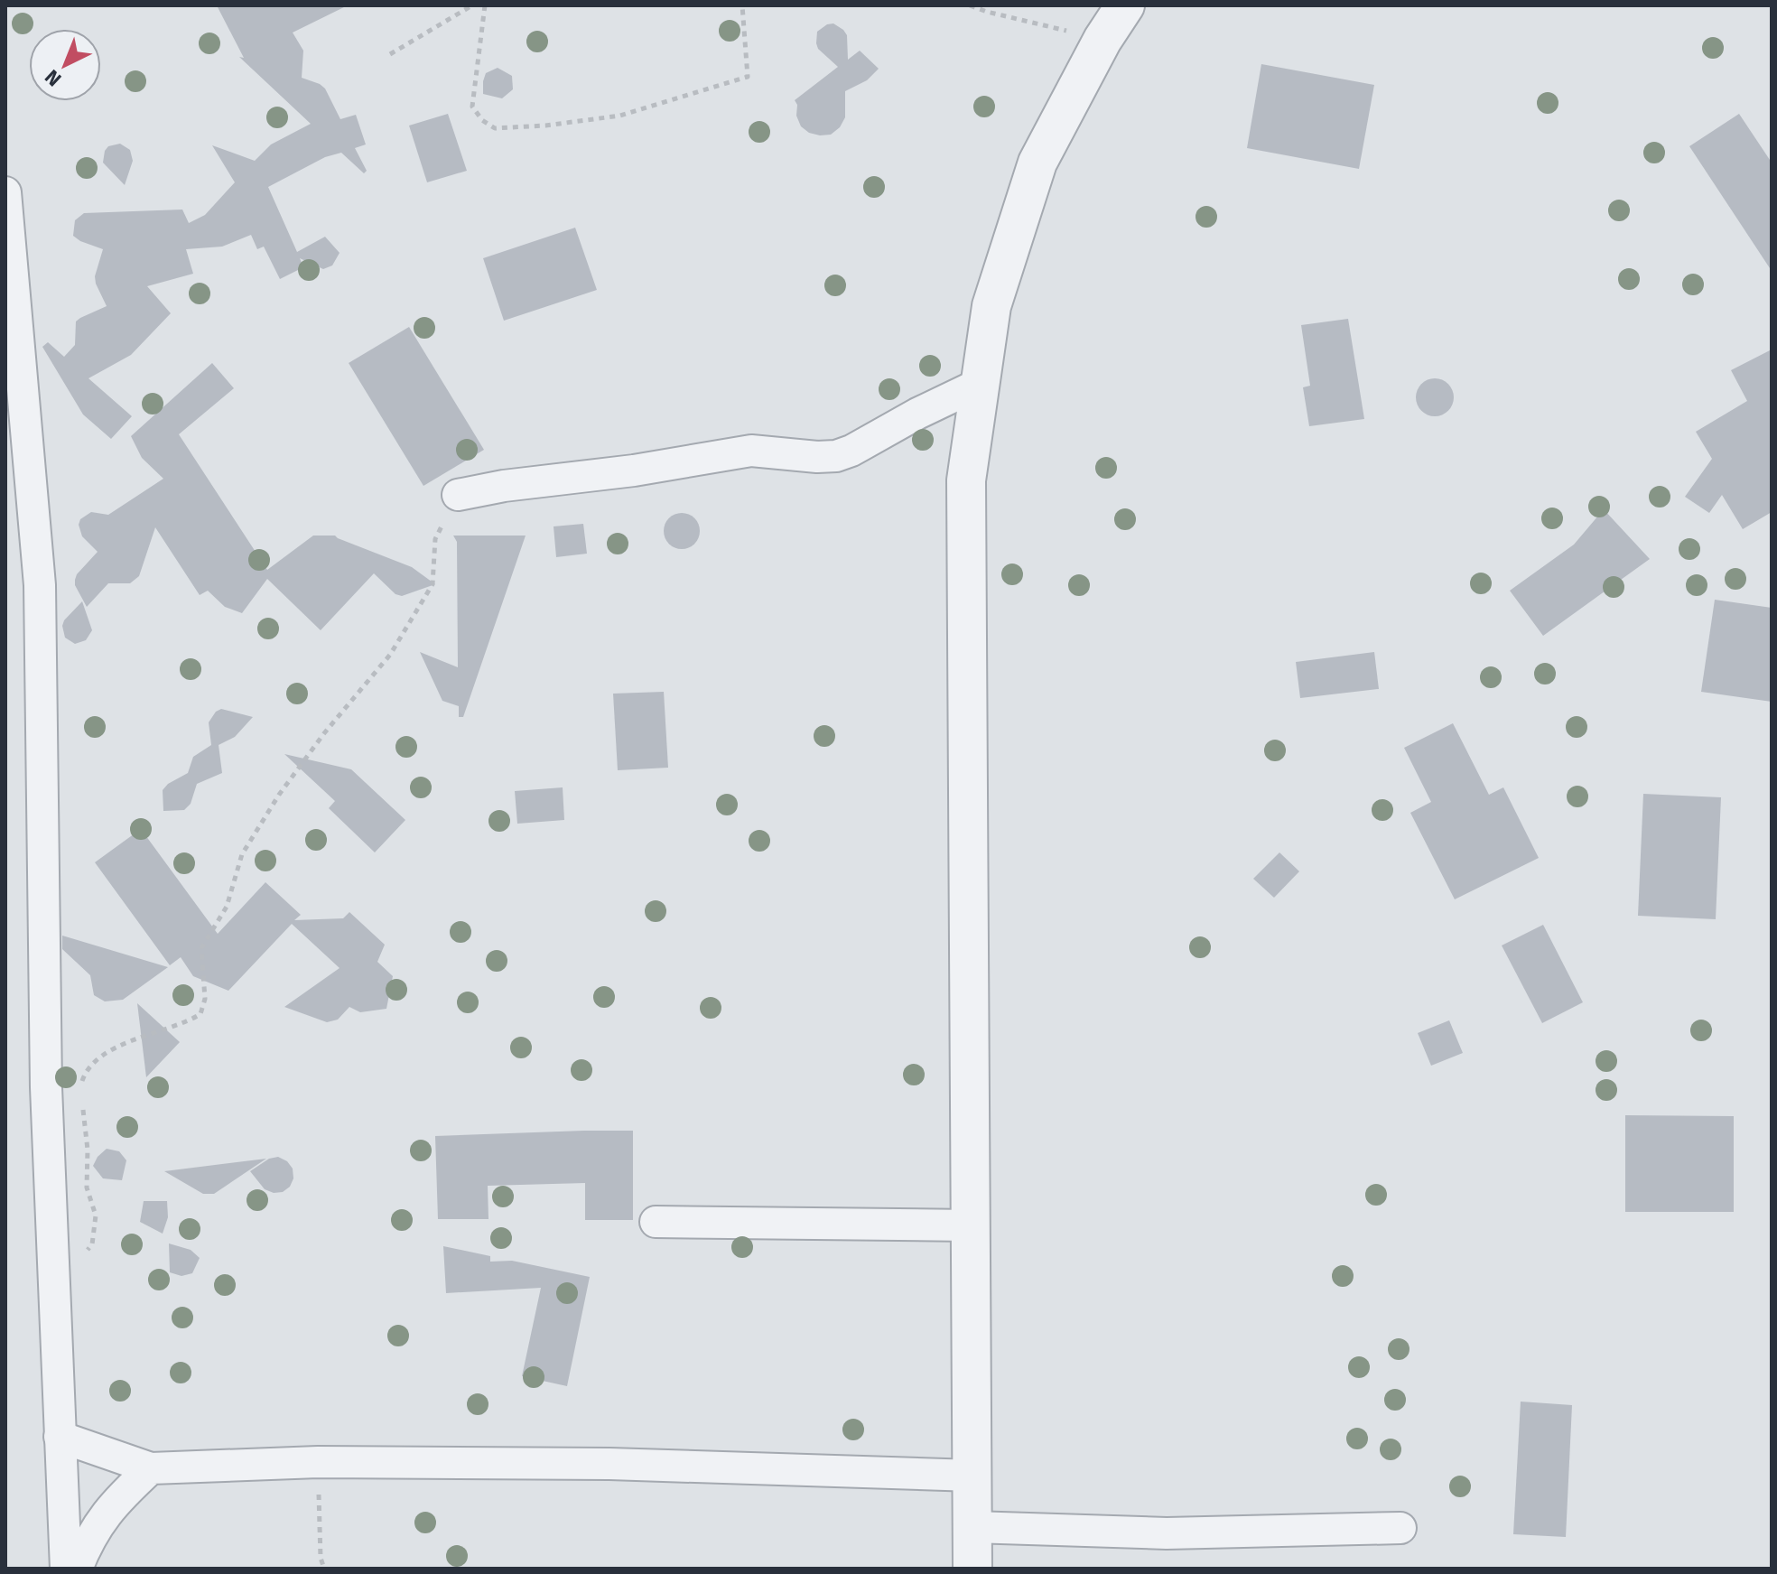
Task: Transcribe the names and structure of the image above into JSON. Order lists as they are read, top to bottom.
{
  "north": "bottom left"
}
